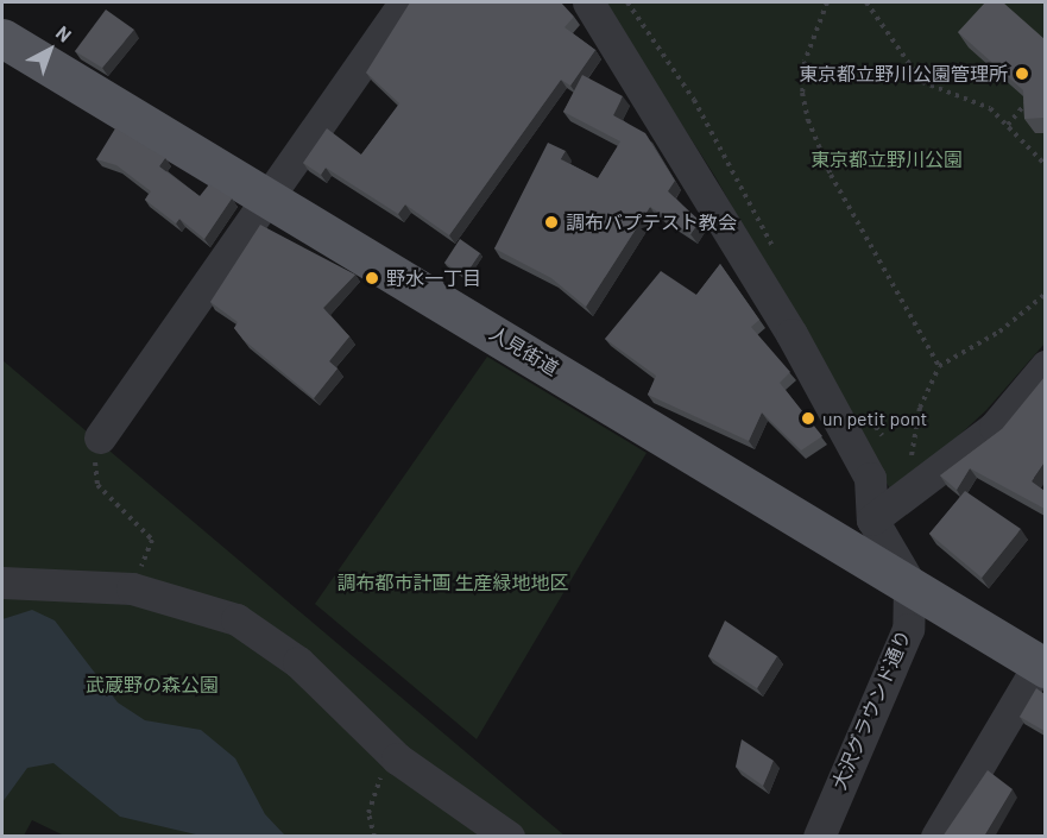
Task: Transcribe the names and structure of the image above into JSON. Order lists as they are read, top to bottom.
{
  "streets": {
    "main road": ["人見街道"],
    "street": ["大沢グラウンド通り"]
  },
  "crossings": [
    ["人見街道", "大沢グラウンド通り"]
  ],
  "parks": ["東京都立野川公園", "調布都市計画 生産緑地地区", "武蔵野の森公園"],
  "places": [
    "東京都立野川公園管理所",
    "調布バプテスト教会",
    "野水一丁目",
    "un petit pont"
  ],
  "north": "top right"
}
